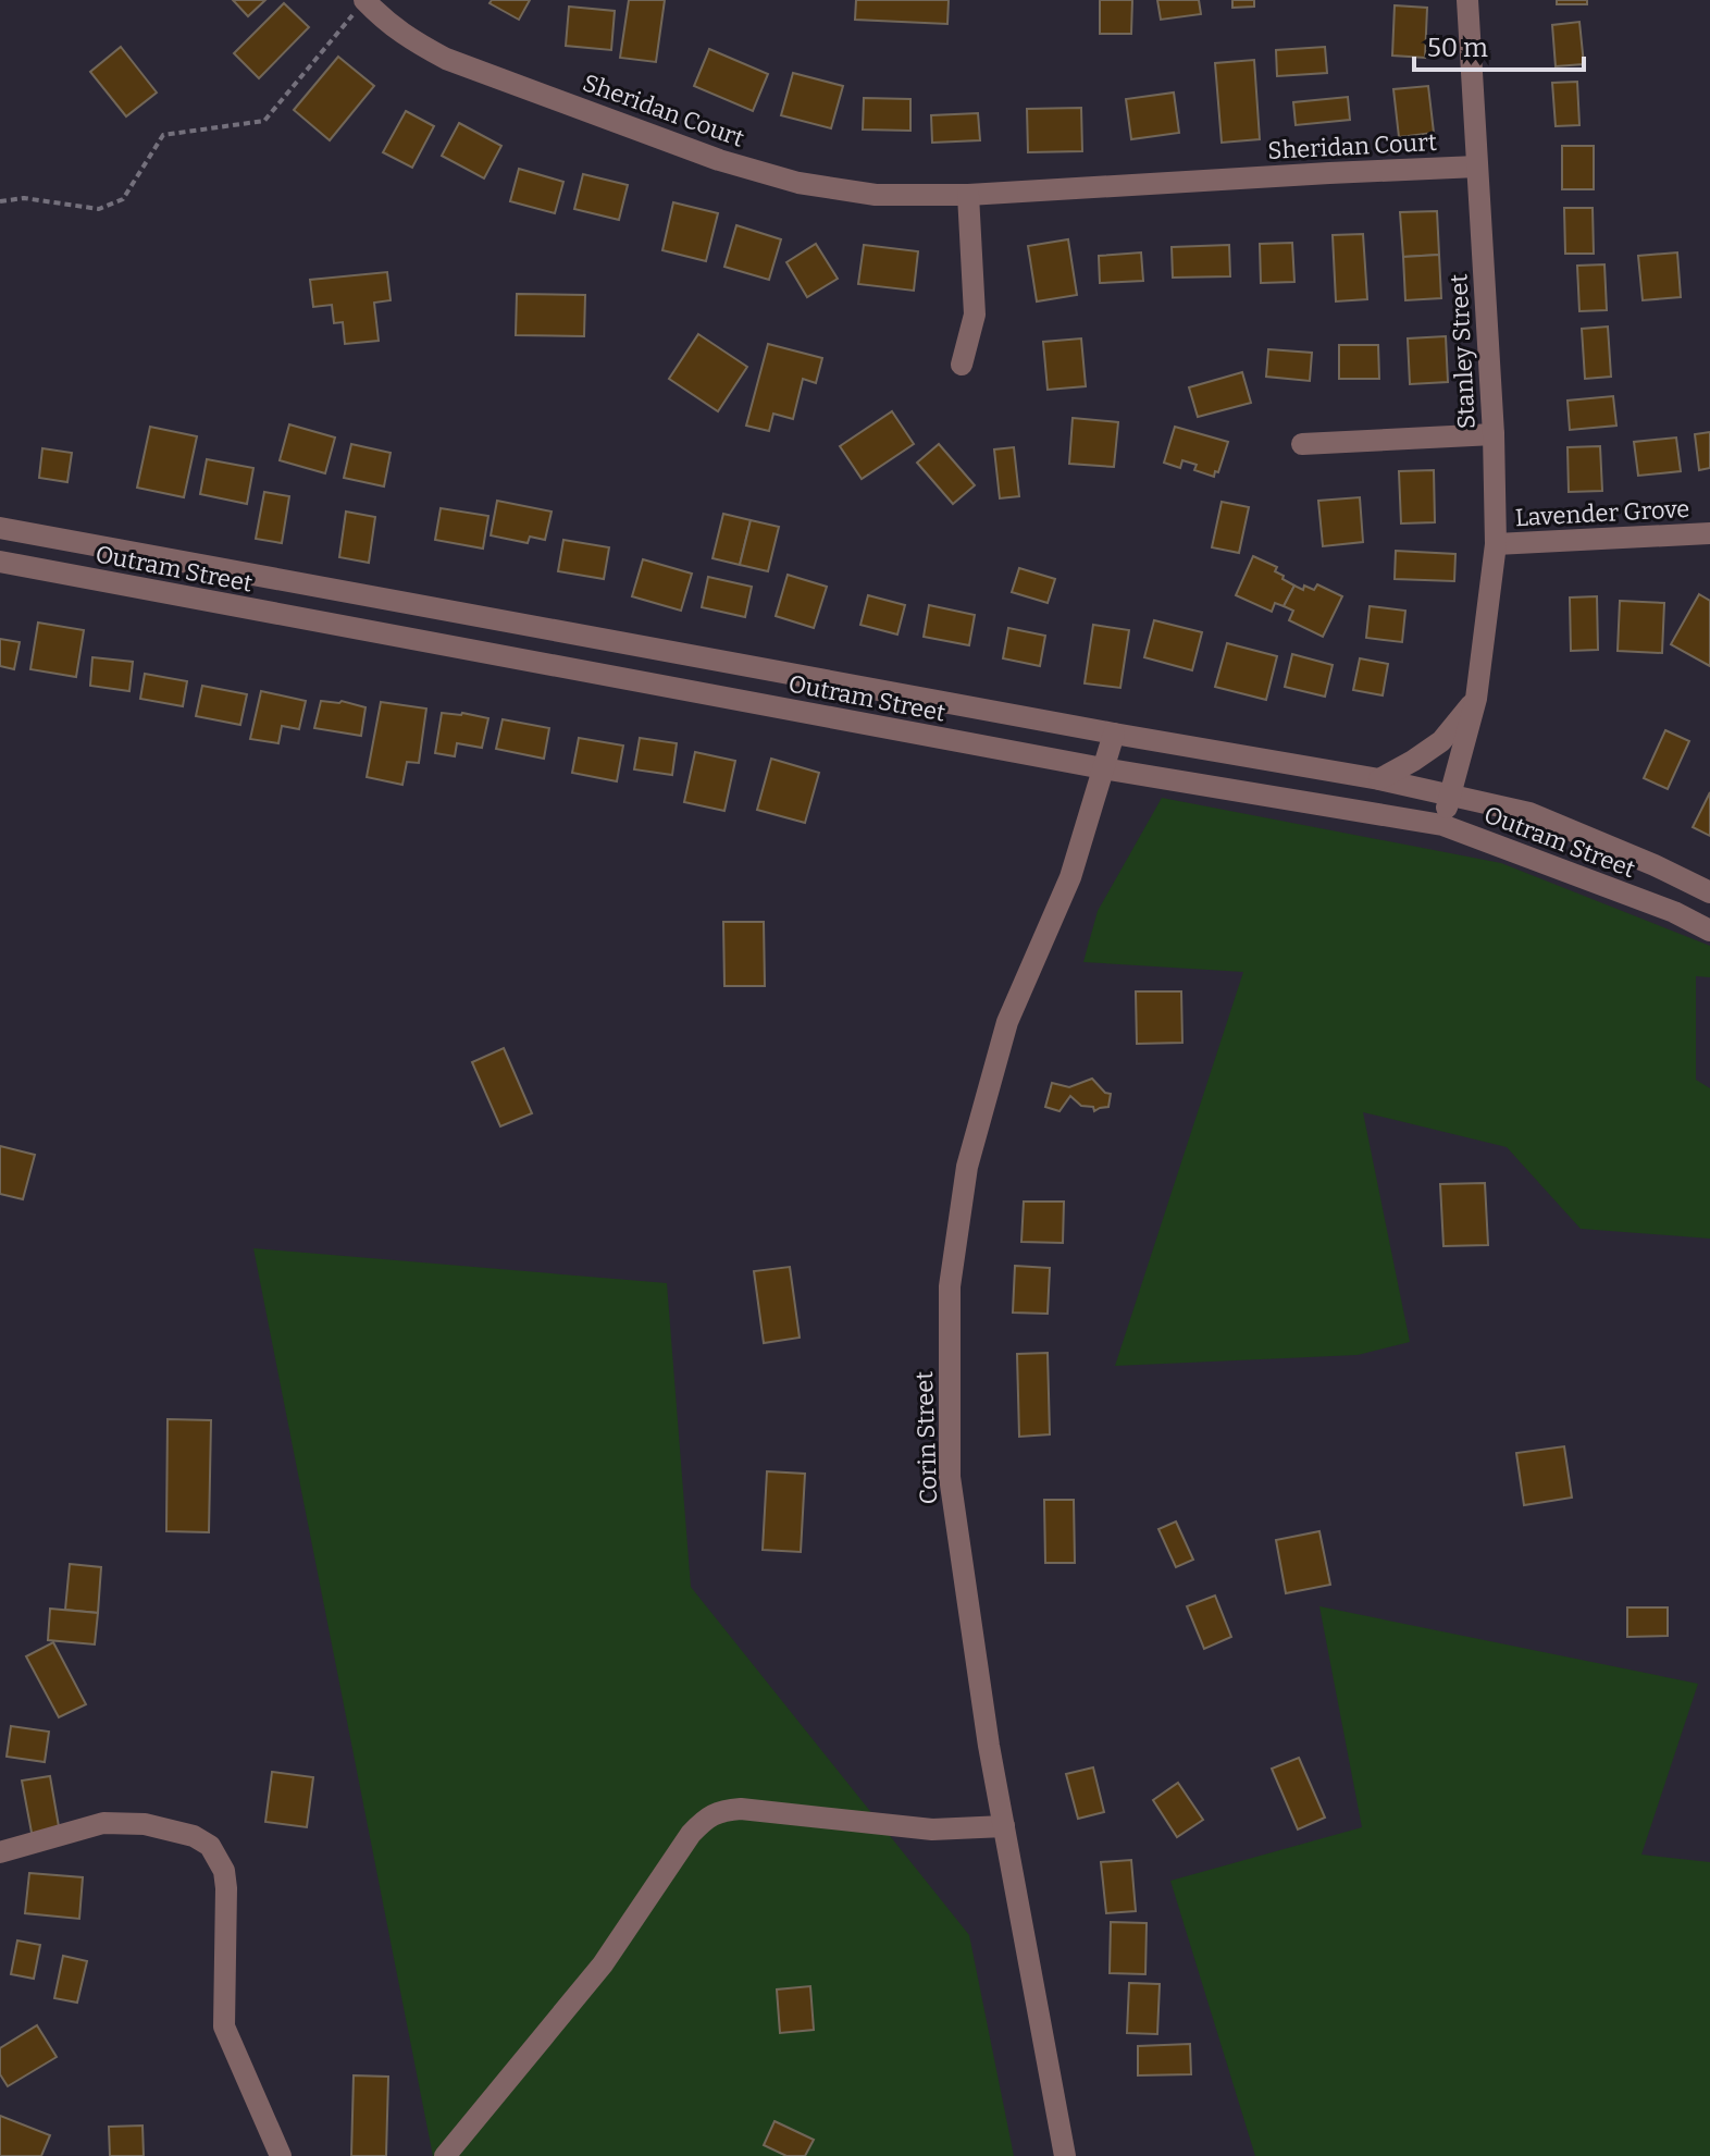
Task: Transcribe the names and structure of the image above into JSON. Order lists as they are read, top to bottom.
{
  "streets": {
    "street": [
      "Sheridan Court",
      "Stanley Street",
      "Lavender Grove",
      "Outram Street",
      "Corin Street"
    ]
  },
  "crossings": [
    ["Sheridan Court", "Stanley Street"],
    ["Stanley Street", "Lavender Grove"],
    ["Stanley Street", "Outram Street"],
    ["Outram Street", "Corin Street"]
  ],
  "scale_bar": "50 m"
}
